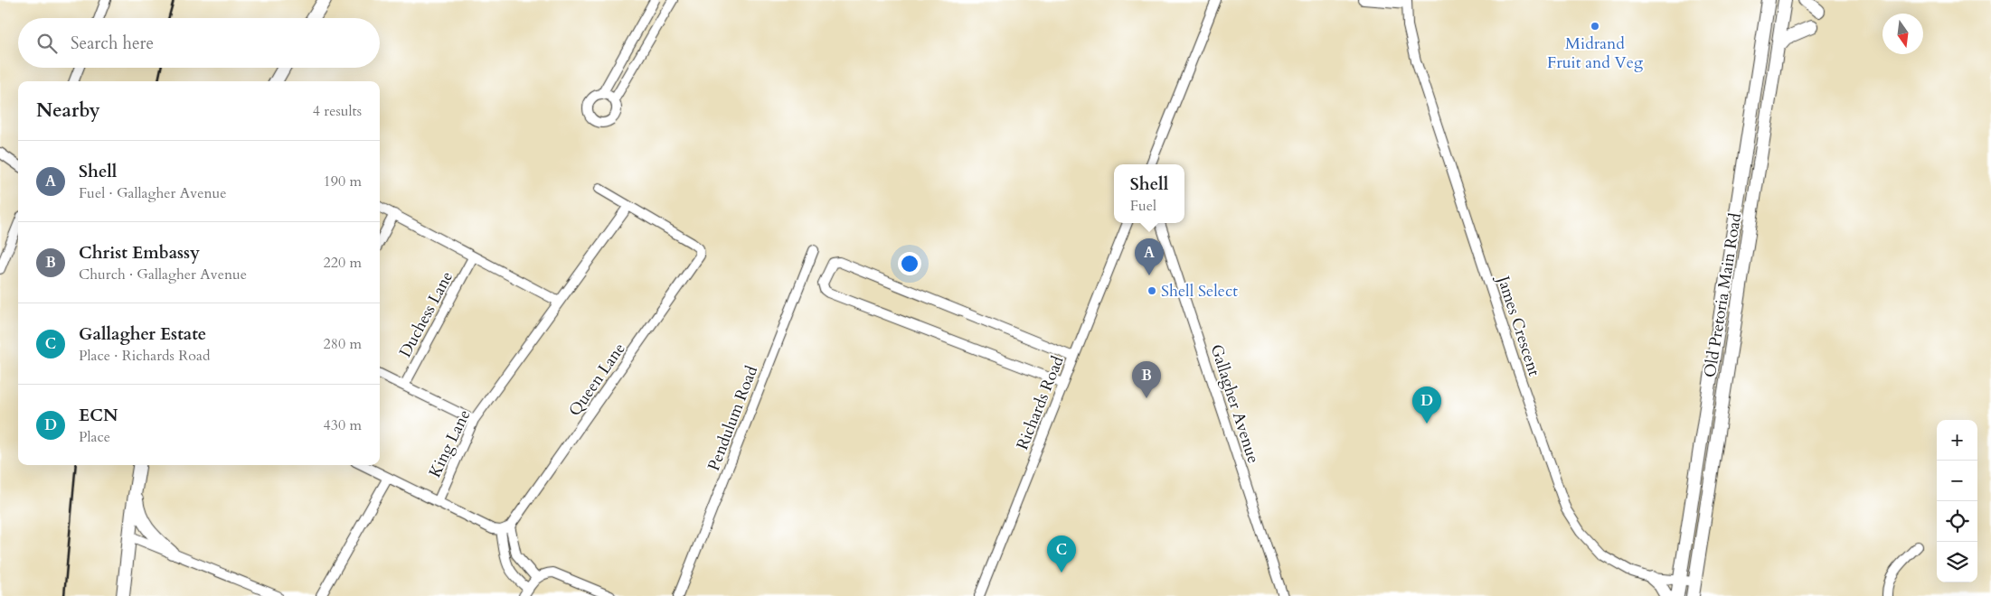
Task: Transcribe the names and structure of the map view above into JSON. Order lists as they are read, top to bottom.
{
  "streets": {
    "main road": ["Old Pretoria Main Road"],
    "street": [
      "Duchess Lane",
      "James Crescent",
      "Queen Lane",
      "Richards Road",
      "Gallagher Avenue",
      "Pendulum Road",
      "King Lane"
    ]
  },
  "crossings": [
    ["Old Pretoria Main Road", "James Crescent"],
    ["Queen Lane", "King Lane"]
  ],
  "places": ["Midrand Fruit and Veg", "Shell Select"],
  "north": "bottom",
  "page": {
    "search": "Search here",
    "heading": ["Nearby", "4 results"],
    "list": [
      {
        "mark": "A",
        "name": "Shell",
        "note": "Fuel · Gallagher Avenue",
        "value": "190 m"
      },
      {
        "mark": "B",
        "name": "Christ Embassy",
        "note": "Church · Gallagher Avenue",
        "value": "220 m"
      },
      {
        "mark": "C",
        "name": "Gallagher Estate",
        "note": "Place · Richards Road",
        "value": "280 m"
      },
      {
        "mark": "D",
        "name": "ECN",
        "note": "Place",
        "value": "430 m"
      }
    ],
    "popup": ["Shell", "Fuel"],
    "pins": [
      "A",
      "B",
      "D",
      "C"
    ],
    "map_buttons": ["+", "−"]
  }
}
